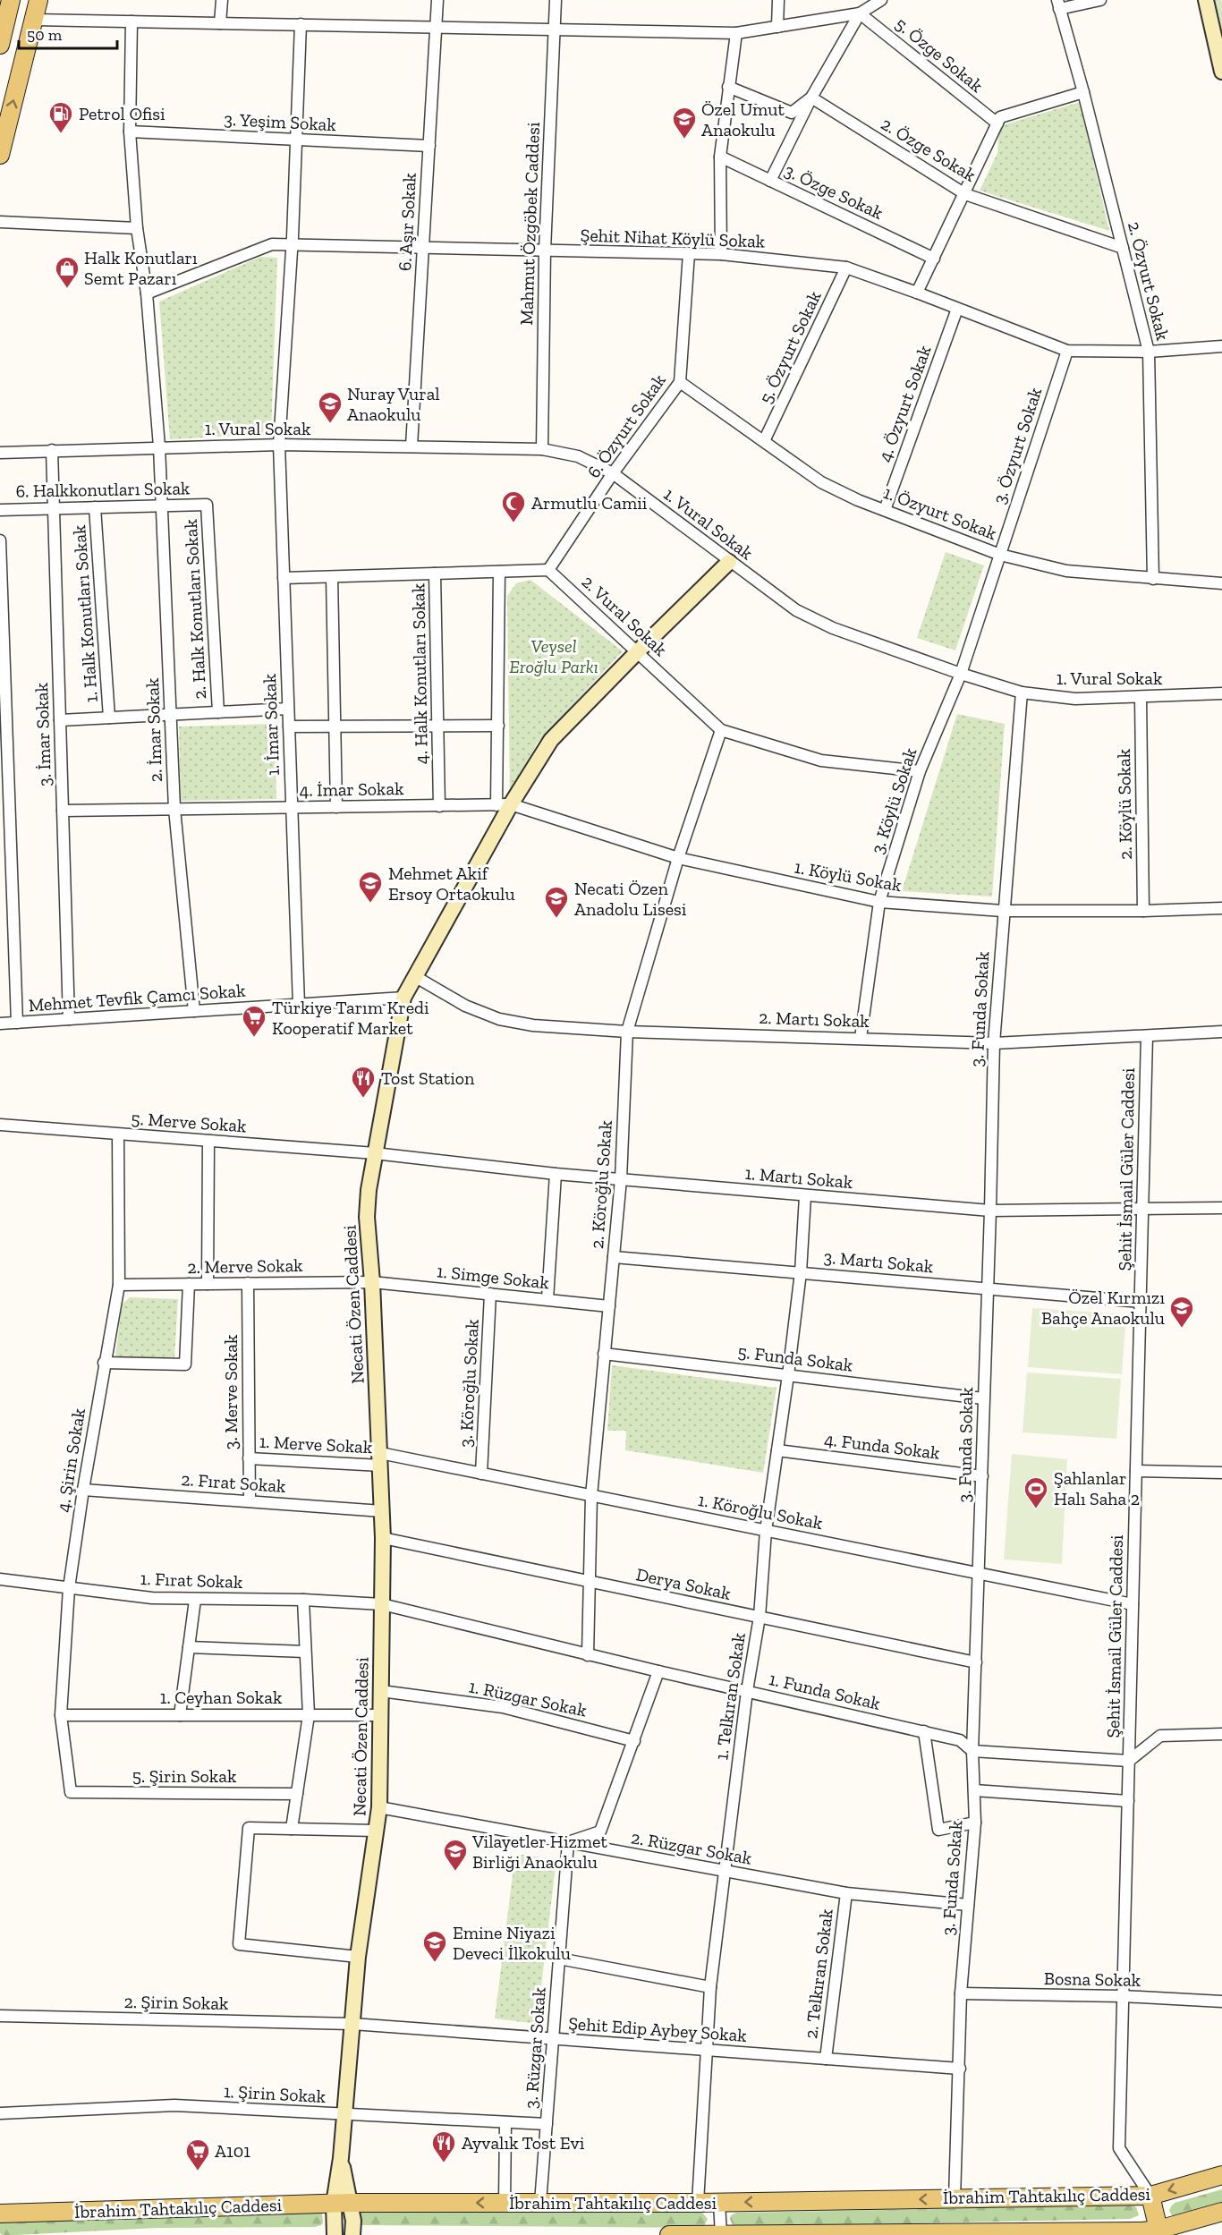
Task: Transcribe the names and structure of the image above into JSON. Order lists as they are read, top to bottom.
{
  "streets": {
    "main road": ["İbrahim Tahtakılıç Caddesi"],
    "street": [
      "5. Özge Sokak",
      "3. Yeşim Sokak",
      "2. Özge Sokak",
      "3. Özge Sokak",
      "6. Aşır Sokak",
      "Mahmut Özgöbek Caddesi",
      "Şehit Nihat Köylü Sokak",
      "2. Özyurt Sokak",
      "5. Özyurt Sokak",
      "4. Özyurt Sokak",
      "6. Özyurt Sokak",
      "1. Vural Sokak",
      "3. Özyurt Sokak",
      "6. Halkkonutları Sokak",
      "1. Özyurt Sokak",
      "2. Halk Konutları Sokak",
      "1. Halk Konutları Sokak",
      "2. Vural Sokak",
      "4. Halk Konutları Sokak",
      "1. İmar Sokak",
      "2. İmar Sokak",
      "3. İmar Sokak",
      "4. İmar Sokak",
      "3. Köylü Sokak",
      "2. Köylü Sokak",
      "1. Köylü Sokak",
      "Mehmet Tevfik Çamcı Sokak",
      "3. Funda Sokak",
      "2. Martı Sokak",
      "5. Merve Sokak",
      "Şehit İsmail Güler Caddesi",
      "1. Martı Sokak",
      "2. Köroğlu Sokak",
      "3. Martı Sokak",
      "2. Merve Sokak",
      "1. Simge Sokak",
      "Necati Özen Caddesi",
      "5. Funda Sokak",
      "3. Köroğlu Sokak",
      "3. Merve Sokak",
      "1. Merve Sokak",
      "4. Funda Sokak",
      "4. Şirin Sokak",
      "2. Fırat Sokak",
      "1. Köroğlu Sokak",
      "1. Fırat Sokak",
      "Derya Sokak",
      "1. Funda Sokak",
      "1. Telkıran Sokak",
      "1. Ceyhan Sokak",
      "1. Rüzgar Sokak",
      "5. Şirin Sokak",
      "2. Rüzgar Sokak",
      "2. Telkıran Sokak",
      "Bosna Sokak",
      "2. Şirin Sokak",
      "Şehit Edip Aybey Sokak",
      "3. Rüzgar Sokak",
      "1. Şirin Sokak"
    ]
  },
  "crossings": [
    ["3. Yeşim Sokak", "6. Aşır Sokak"],
    ["3. Yeşim Sokak", "1. İmar Sokak"],
    ["3. Yeşim Sokak", "2. İmar Sokak"],
    ["2. Özge Sokak", "2. Özyurt Sokak"],
    ["6. Aşır Sokak", "Şehit Nihat Köylü Sokak"],
    ["6. Aşır Sokak", "1. Vural Sokak"],
    ["Mahmut Özgöbek Caddesi", "Şehit Nihat Köylü Sokak"],
    ["Mahmut Özgöbek Caddesi", "1. Vural Sokak"],
    ["Şehit Nihat Köylü Sokak", "2. Özyurt Sokak"],
    ["Şehit Nihat Köylü Sokak", "5. Özyurt Sokak"],
    ["Şehit Nihat Köylü Sokak", "4. Özyurt Sokak"],
    ["Şehit Nihat Köylü Sokak", "6. Özyurt Sokak"],
    ["Şehit Nihat Köylü Sokak", "3. Özyurt Sokak"],
    ["Şehit Nihat Köylü Sokak", "1. İmar Sokak"],
    ["Şehit Nihat Köylü Sokak", "2. İmar Sokak"],
    ["2. Özyurt Sokak", "1. Özyurt Sokak"],
    ["5. Özyurt Sokak", "1. Özyurt Sokak"],
    ["4. Özyurt Sokak", "1. Özyurt Sokak"],
    ["6. Özyurt Sokak", "1. Vural Sokak"],
    ["6. Özyurt Sokak", "1. Özyurt Sokak"],
    ["6. Özyurt Sokak", "2. Vural Sokak"],
    ["1. Vural Sokak", "3. Özyurt Sokak"],
    ["1. Vural Sokak", "1. İmar Sokak"],
    ["1. Vural Sokak", "2. İmar Sokak"],
    ["1. Vural Sokak", "3. İmar Sokak"],
    ["1. Vural Sokak", "3. Köylü Sokak"],
    ["1. Vural Sokak", "2. Köylü Sokak"],
    ["1. Vural Sokak", "3. Funda Sokak"],
    ["1. Vural Sokak", "Necati Özen Caddesi"],
    ["3. Özyurt Sokak", "1. Özyurt Sokak"],
    ["3. Özyurt Sokak", "3. Köylü Sokak"],
    ["6. Halkkonutları Sokak", "2. Halk Konutları Sokak"],
    ["6. Halkkonutları Sokak", "1. Halk Konutları Sokak"],
    ["6. Halkkonutları Sokak", "2. İmar Sokak"],
    ["6. Halkkonutları Sokak", "3. İmar Sokak"],
    ["2. Vural Sokak", "3. Köylü Sokak"],
    ["2. Vural Sokak", "2. Köroğlu Sokak"],
    ["2. Vural Sokak", "Necati Özen Caddesi"],
    ["4. Halk Konutları Sokak", "4. İmar Sokak"],
    ["1. İmar Sokak", "4. İmar Sokak"],
    ["1. İmar Sokak", "Mehmet Tevfik Çamcı Sokak"],
    ["2. İmar Sokak", "4. İmar Sokak"],
    ["2. İmar Sokak", "Mehmet Tevfik Çamcı Sokak"],
    ["3. İmar Sokak", "4. İmar Sokak"],
    ["3. İmar Sokak", "Mehmet Tevfik Çamcı Sokak"],
    ["4. İmar Sokak", "1. Köylü Sokak"],
    ["4. İmar Sokak", "Necati Özen Caddesi"],
    ["3. Köylü Sokak", "1. Köylü Sokak"],
    ["3. Köylü Sokak", "2. Martı Sokak"],
    ["2. Köylü Sokak", "1. Köylü Sokak"],
    ["1. Köylü Sokak", "3. Funda Sokak"],
    ["1. Köylü Sokak", "2. Köroğlu Sokak"],
    ["1. Köylü Sokak", "Necati Özen Caddesi"],
    ["Mehmet Tevfik Çamcı Sokak", "Necati Özen Caddesi"],
    ["3. Funda Sokak", "2. Martı Sokak"],
    ["3. Funda Sokak", "1. Martı Sokak"],
    ["3. Funda Sokak", "3. Martı Sokak"],
    ["3. Funda Sokak", "5. Funda Sokak"],
    ["3. Funda Sokak", "4. Funda Sokak"],
    ["3. Funda Sokak", "1. Köroğlu Sokak"],
    ["3. Funda Sokak", "Derya Sokak"],
    ["3. Funda Sokak", "1. Funda Sokak"],
    ["3. Funda Sokak", "2. Rüzgar Sokak"],
    ["3. Funda Sokak", "Bosna Sokak"],
    ["3. Funda Sokak", "Şehit Edip Aybey Sokak"],
    ["3. Funda Sokak", "İbrahim Tahtakılıç Caddesi"],
    ["2. Martı Sokak", "Şehit İsmail Güler Caddesi"],
    ["2. Martı Sokak", "2. Köroğlu Sokak"],
    ["2. Martı Sokak", "Necati Özen Caddesi"],
    ["5. Merve Sokak", "1. Martı Sokak"],
    ["5. Merve Sokak", "Necati Özen Caddesi"],
    ["5. Merve Sokak", "4. Şirin Sokak"],
    ["Şehit İsmail Güler Caddesi", "1. Martı Sokak"],
    ["Şehit İsmail Güler Caddesi", "3. Martı Sokak"],
    ["Şehit İsmail Güler Caddesi", "1. Köroğlu Sokak"],
    ["Şehit İsmail Güler Caddesi", "1. Funda Sokak"],
    ["Şehit İsmail Güler Caddesi", "Bosna Sokak"],
    ["Şehit İsmail Güler Caddesi", "İbrahim Tahtakılıç Caddesi"],
    ["1. Martı Sokak", "2. Köroğlu Sokak"],
    ["1. Martı Sokak", "Necati Özen Caddesi"],
    ["1. Martı Sokak", "1. Telkıran Sokak"],
    ["2. Köroğlu Sokak", "3. Martı Sokak"],
    ["2. Köroğlu Sokak", "1. Simge Sokak"],
    ["2. Köroğlu Sokak", "5. Funda Sokak"],
    ["2. Köroğlu Sokak", "1. Köroğlu Sokak"],
    ["2. Köroğlu Sokak", "Derya Sokak"],
    ["2. Köroğlu Sokak", "1. Funda Sokak"],
    ["3. Martı Sokak", "1. Telkıran Sokak"],
    ["2. Merve Sokak", "1. Simge Sokak"],
    ["2. Merve Sokak", "Necati Özen Caddesi"],
    ["2. Merve Sokak", "3. Merve Sokak"],
    ["2. Merve Sokak", "4. Şirin Sokak"],
    ["1. Simge Sokak", "Necati Özen Caddesi"],
    ["1. Simge Sokak", "3. Köroğlu Sokak"],
    ["Necati Özen Caddesi", "1. Merve Sokak"],
    ["Necati Özen Caddesi", "2. Fırat Sokak"],
    ["Necati Özen Caddesi", "1. Köroğlu Sokak"],
    ["Necati Özen Caddesi", "1. Fırat Sokak"],
    ["Necati Özen Caddesi", "Derya Sokak"],
    ["Necati Özen Caddesi", "1. Funda Sokak"],
    ["Necati Özen Caddesi", "1. Ceyhan Sokak"],
    ["Necati Özen Caddesi", "1. Rüzgar Sokak"],
    ["Necati Özen Caddesi", "2. Rüzgar Sokak"],
    ["Necati Özen Caddesi", "2. Şirin Sokak"],
    ["Necati Özen Caddesi", "Şehit Edip Aybey Sokak"],
    ["Necati Özen Caddesi", "1. Şirin Sokak"],
    ["Necati Özen Caddesi", "İbrahim Tahtakılıç Caddesi"],
    ["5. Funda Sokak", "1. Telkıran Sokak"],
    ["3. Köroğlu Sokak", "1. Köroğlu Sokak"],
    ["3. Merve Sokak", "1. Merve Sokak"],
    ["3. Merve Sokak", "2. Fırat Sokak"],
    ["1. Merve Sokak", "1. Köroğlu Sokak"],
    ["4. Funda Sokak", "1. Telkıran Sokak"],
    ["4. Şirin Sokak", "2. Fırat Sokak"],
    ["4. Şirin Sokak", "1. Fırat Sokak"],
    ["4. Şirin Sokak", "1. Ceyhan Sokak"],
    ["4. Şirin Sokak", "5. Şirin Sokak"],
    ["1. Köroğlu Sokak", "1. Telkıran Sokak"],
    ["1. Fırat Sokak", "1. Funda Sokak"],
    ["Derya Sokak", "1. Telkıran Sokak"],
    ["1. Funda Sokak", "1. Telkıran Sokak"],
    ["1. Telkıran Sokak", "2. Rüzgar Sokak"],
    ["1. Telkıran Sokak", "Şehit Edip Aybey Sokak"],
    ["1. Telkıran Sokak", "İbrahim Tahtakılıç Caddesi"],
    ["2. Rüzgar Sokak", "2. Telkıran Sokak"],
    ["2. Rüzgar Sokak", "3. Rüzgar Sokak"],
    ["2. Telkıran Sokak", "Şehit Edip Aybey Sokak"],
    ["2. Şirin Sokak", "Şehit Edip Aybey Sokak"],
    ["Şehit Edip Aybey Sokak", "3. Rüzgar Sokak"],
    ["3. Rüzgar Sokak", "1. Şirin Sokak"],
    ["3. Rüzgar Sokak", "İbrahim Tahtakılıç Caddesi"]
  ],
  "parks": ["Veysel Eroğlu Parkı"],
  "places": {
    "fuel station": ["Petrol Ofisi"],
    "school or university": [
      "Özel Umut Anaokulu",
      "Nuray Vural Anaokulu",
      "Mehmet Akif Ersoy Ortaokulu",
      "Necati Özen Anadolu Lisesi",
      "Özel Kırmızı Bahçe Anaokulu",
      "Vilayetler Hizmet Birliği Anaokulu",
      "Emine Niyazi Deveci İlkokulu"
    ],
    "shop": ["Halk Konutları Semt Pazarı"],
    "mosque": ["Armutlu Camii"],
    "supermarket": ["Türkiye Tarım Kredi Kooperatif Market", "A101"],
    "restaurant": ["Tost Station", "Ayvalık Tost Evi"],
    "sports": ["Şahlanlar Halı Saha 2"]
  },
  "scale_bar": "50 m"
}
